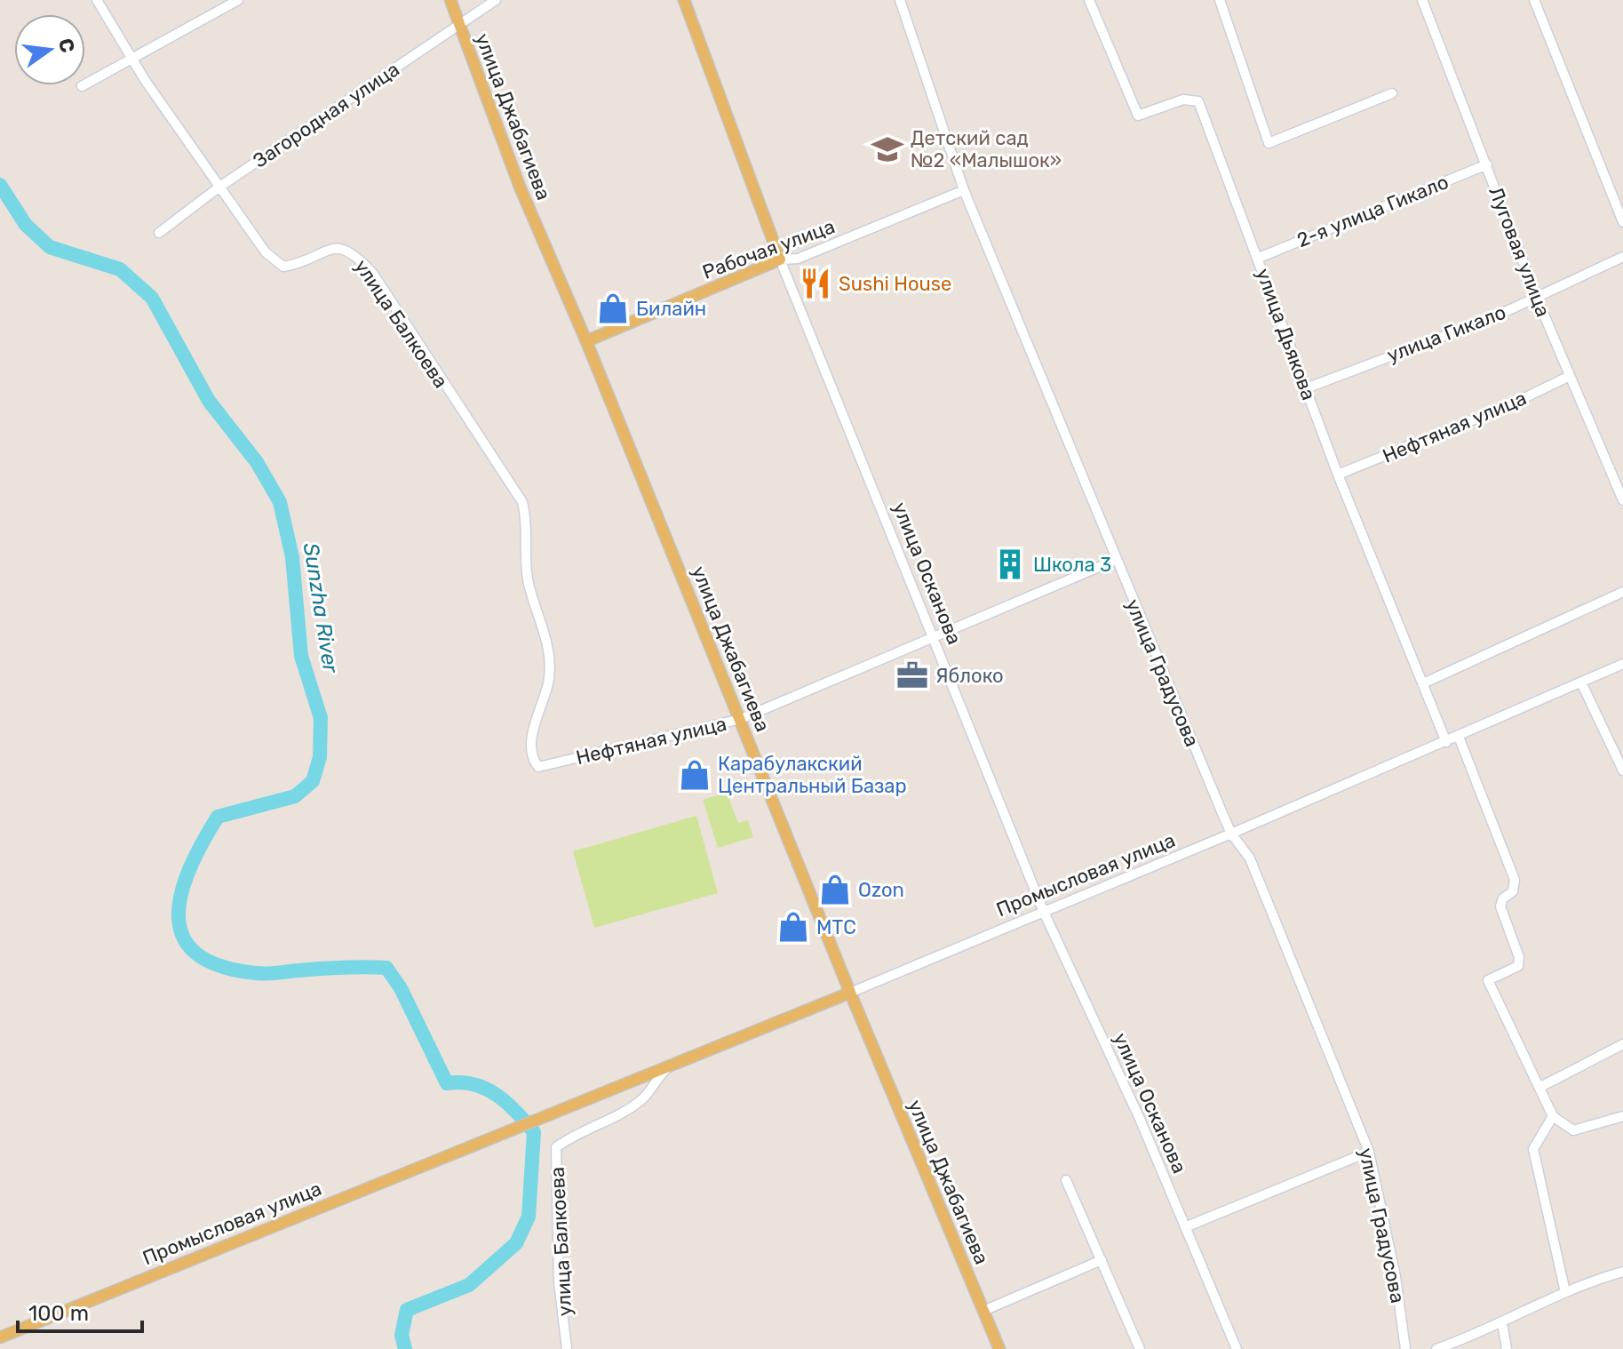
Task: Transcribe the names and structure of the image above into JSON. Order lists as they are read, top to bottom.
{
  "streets": {
    "main road": [
      "улица Джабагиева",
      "Рабочая улица",
      "улица Осканова",
      "Промысловая улица"
    ],
    "street": [
      "Загородная улица",
      "2-я улица Гикало",
      "Луговая улица",
      "улица Балкоева",
      "улица Гикало",
      "улица Дьякова",
      "Нефтяная улица",
      "улица Градусова"
    ]
  },
  "crossings": [
    ["Загородная улица", "улица Джабагиева"],
    ["Загородная улица", "улица Балкоева"],
    ["улица Джабагиева", "Рабочая улица"],
    ["улица Джабагиева", "Нефтяная улица"],
    ["улица Джабагиева", "Промысловая улица"],
    ["2-я улица Гикало", "Луговая улица"],
    ["2-я улица Гикало", "улица Дьякова"],
    ["Рабочая улица", "улица Осканова"],
    ["Рабочая улица", "улица Градусова"],
    ["Луговая улица", "улица Гикало"],
    ["Луговая улица", "Нефтяная улица"],
    ["улица Балкоева", "Нефтяная улица"],
    ["улица Балкоева", "Промысловая улица"],
    ["улица Гикало", "улица Дьякова"],
    ["улица Дьякова", "Нефтяная улица"],
    ["улица Дьякова", "Промысловая улица"],
    ["Нефтяная улица", "улица Осканова"],
    ["Нефтяная улица", "улица Градусова"],
    ["улица Осканова", "Промысловая улица"],
    ["улица Градусова", "Промысловая улица"]
  ],
  "water": ["Sunzha River"],
  "places": {
    "school or university": ["Детский сад №2 «Малышок»"],
    "restaurant": ["Sushi House"],
    "shop": [
      "Билайн",
      "Карабулакский Центральный Базар",
      "Ozon",
      "МТС"
    ],
    "building": ["Школа 3"],
    "office": ["Яблоко"]
  },
  "scale_bar": "100 m",
  "north": "right"
}
